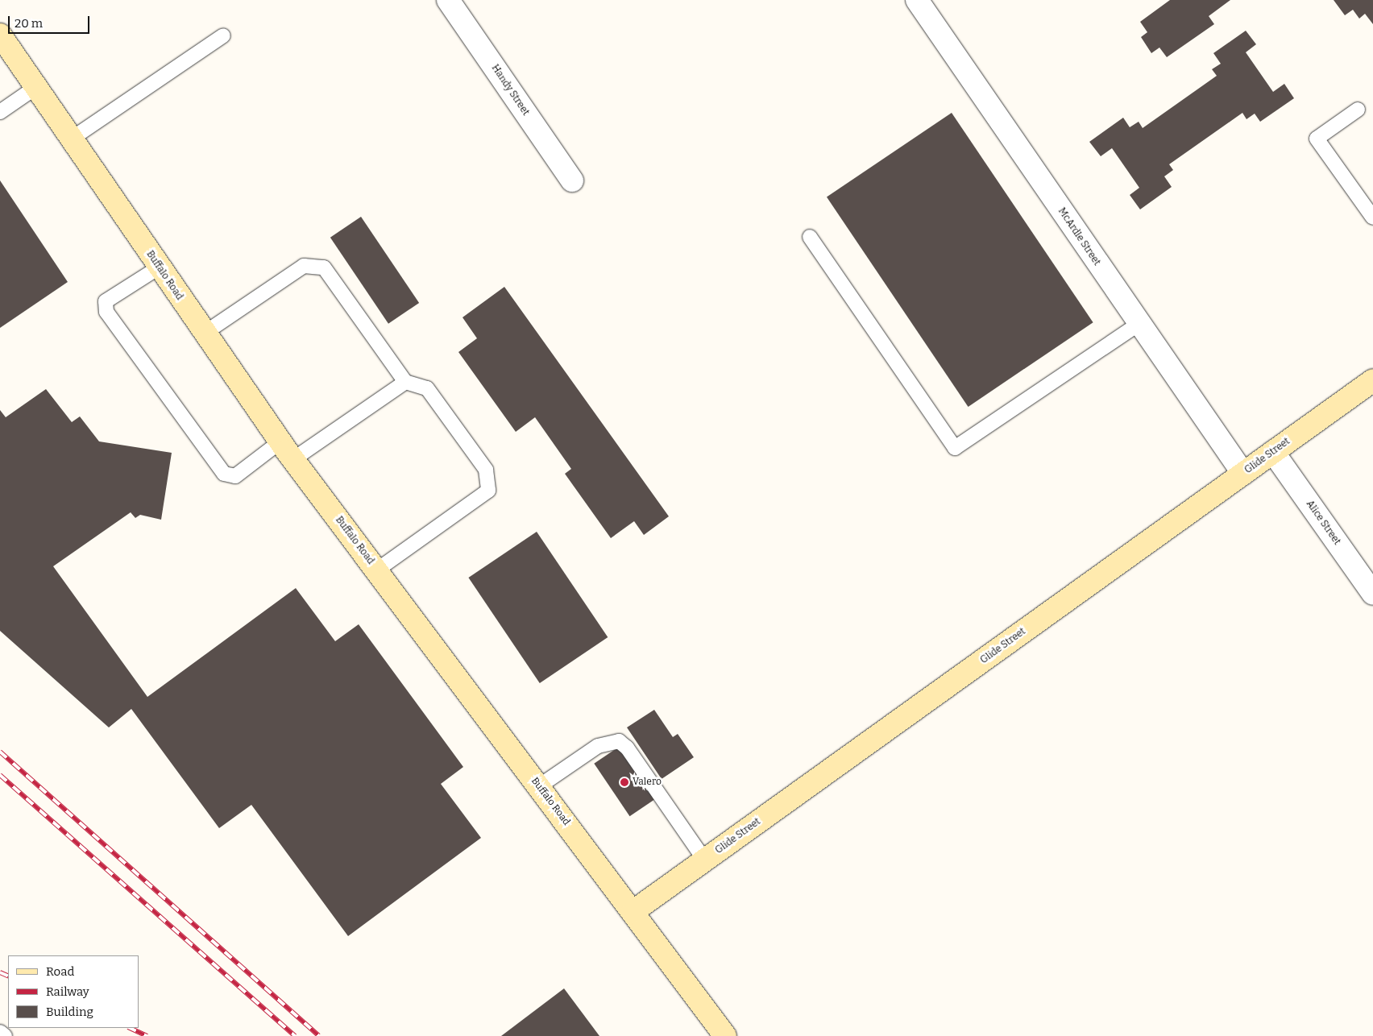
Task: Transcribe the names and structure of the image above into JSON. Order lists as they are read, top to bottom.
{
  "streets": {
    "main road": ["Buffalo Road", "Glide Street"],
    "street": ["Handy Street", "McArdle Street", "Alice Street"]
  },
  "crossings": [
    ["McArdle Street", "Glide Street"],
    ["Buffalo Road", "Glide Street"],
    ["Glide Street", "Alice Street"]
  ],
  "places": ["Valero"],
  "legend": ["Road", "Railway", "Building"],
  "scale_bar": "20 m"
}
